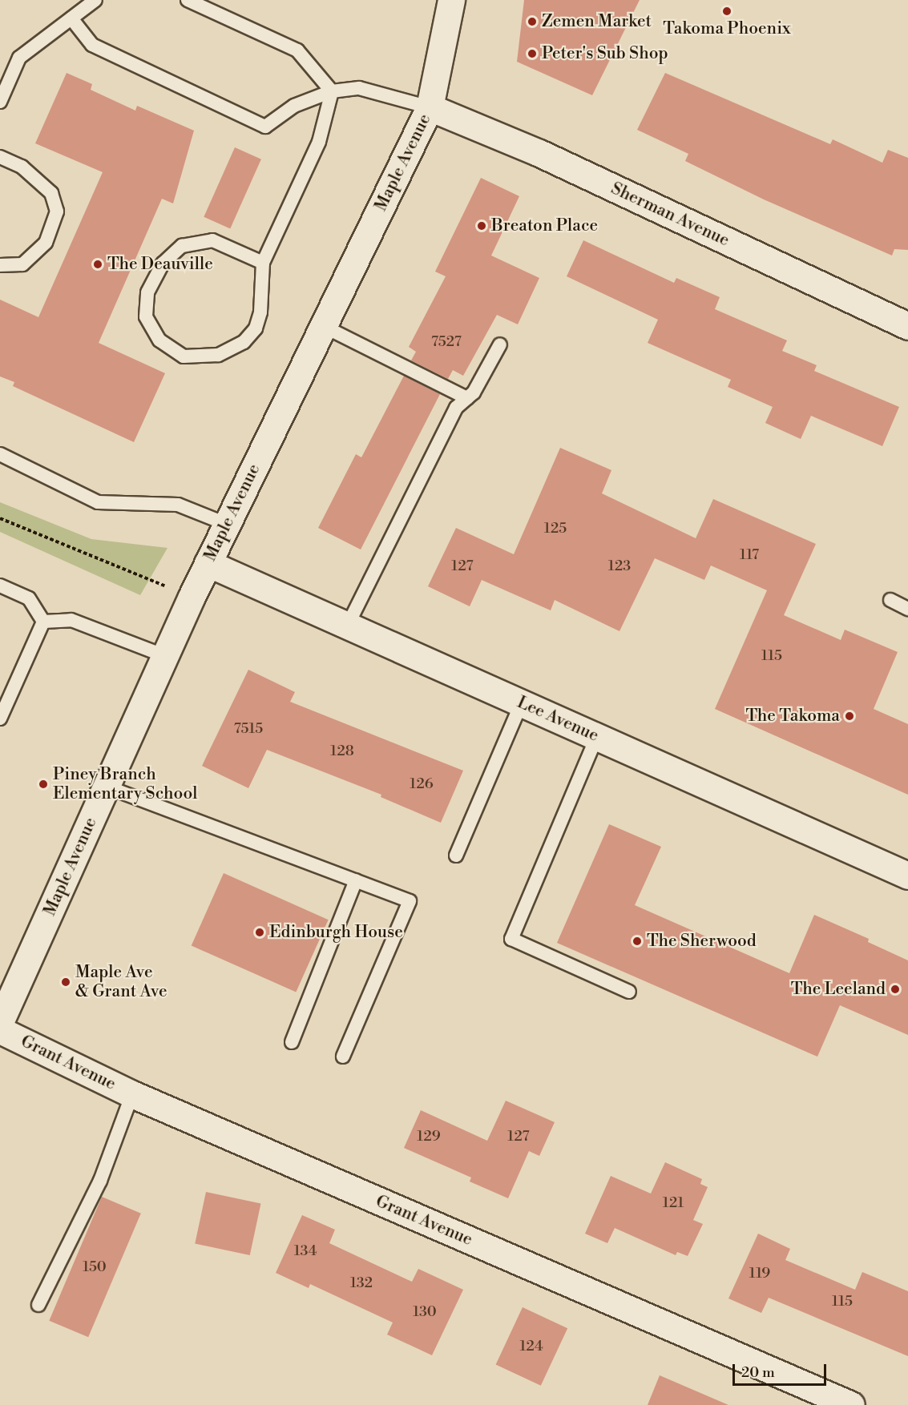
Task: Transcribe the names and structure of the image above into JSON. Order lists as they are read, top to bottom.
{
  "streets": {
    "street": [
      "Maple Avenue",
      "Sherman Avenue",
      "Lee Avenue",
      "Grant Avenue"
    ]
  },
  "crossings": [
    ["Maple Avenue", "Sherman Avenue"],
    ["Maple Avenue", "Lee Avenue"]
  ],
  "places": [
    "Takoma Phoenix",
    "Zemen Market",
    "Peter's Sub Shop",
    "Breaton Place",
    "The Deauville",
    "The Takoma",
    "Piney Branch Elementary School",
    "Edinburgh House",
    "The Sherwood",
    "Maple Ave & Grant Ave",
    "The Leeland"
  ],
  "house_numbers": [
    "7527",
    "125",
    "117",
    "127",
    "123",
    "115",
    "7515",
    "128",
    "126",
    "129",
    "127",
    "121",
    "134",
    "150",
    "119",
    "132",
    "115",
    "130",
    "124"
  ],
  "scale_bar": "20 m"
}
